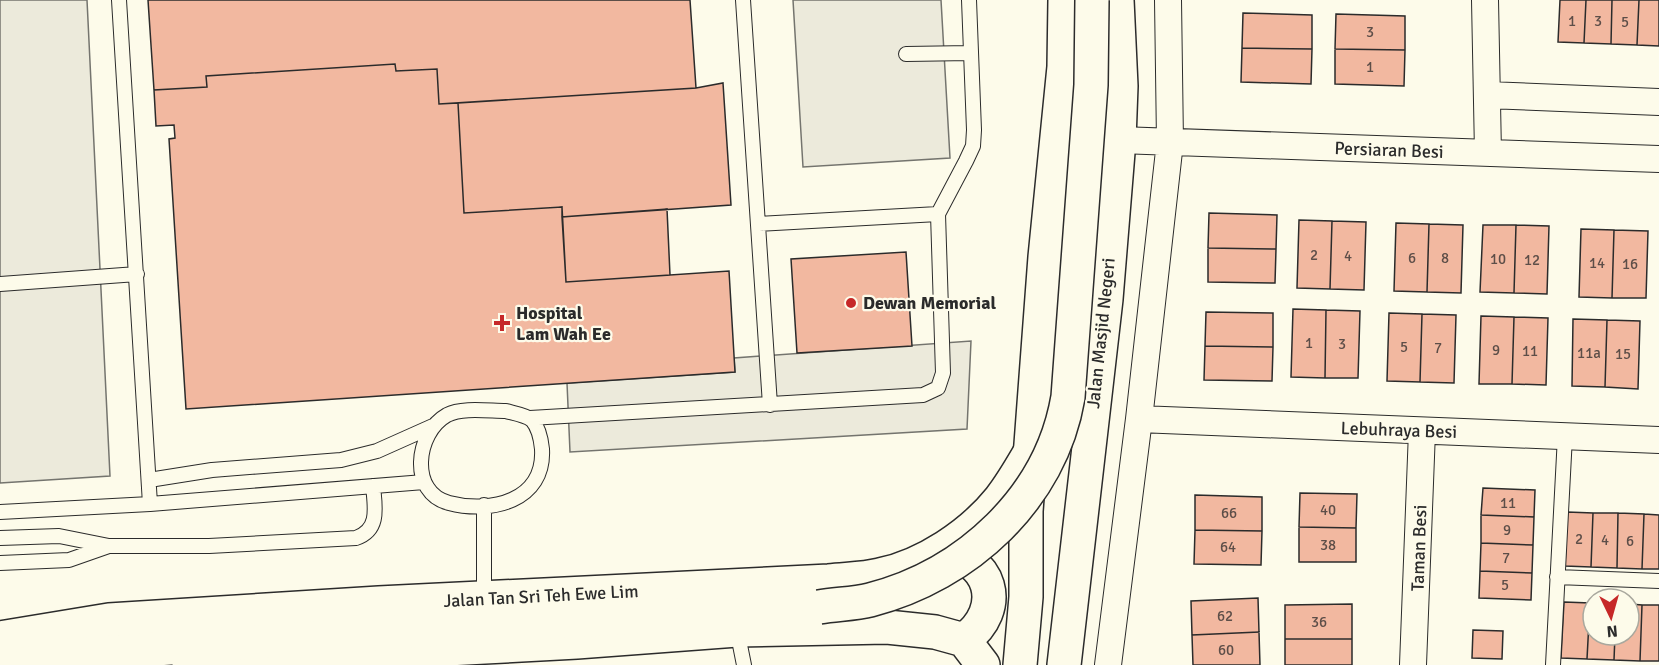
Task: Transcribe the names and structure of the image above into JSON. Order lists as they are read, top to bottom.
{
  "streets": {
    "main road": ["Jalan Masjid Negeri", "Jalan Tan Sri Teh Ewe Lim"],
    "street": ["Persiaran Besi", "Lebuhraya Besi", "Taman Besi"]
  },
  "crossings": [
    ["Persiaran Besi", "Jalan Masjid Negeri"],
    ["Lebuhraya Besi", "Taman Besi"]
  ],
  "places": {
    "other": ["Dewan Memorial"],
    "health": ["Hospital Lam Wah Ee"]
  },
  "house_numbers": [
    "1",
    "3",
    "5",
    "3",
    "1",
    "2",
    "4",
    "6",
    "8",
    "10",
    "12",
    "14",
    "16",
    "1",
    "3",
    "5",
    "7",
    "9",
    "11",
    "11a",
    "15",
    "11",
    "40",
    "66",
    "9",
    "2",
    "4",
    "6",
    "38",
    "64",
    "7",
    "5",
    "62",
    "36",
    "60"
  ],
  "north": "bottom"
}
